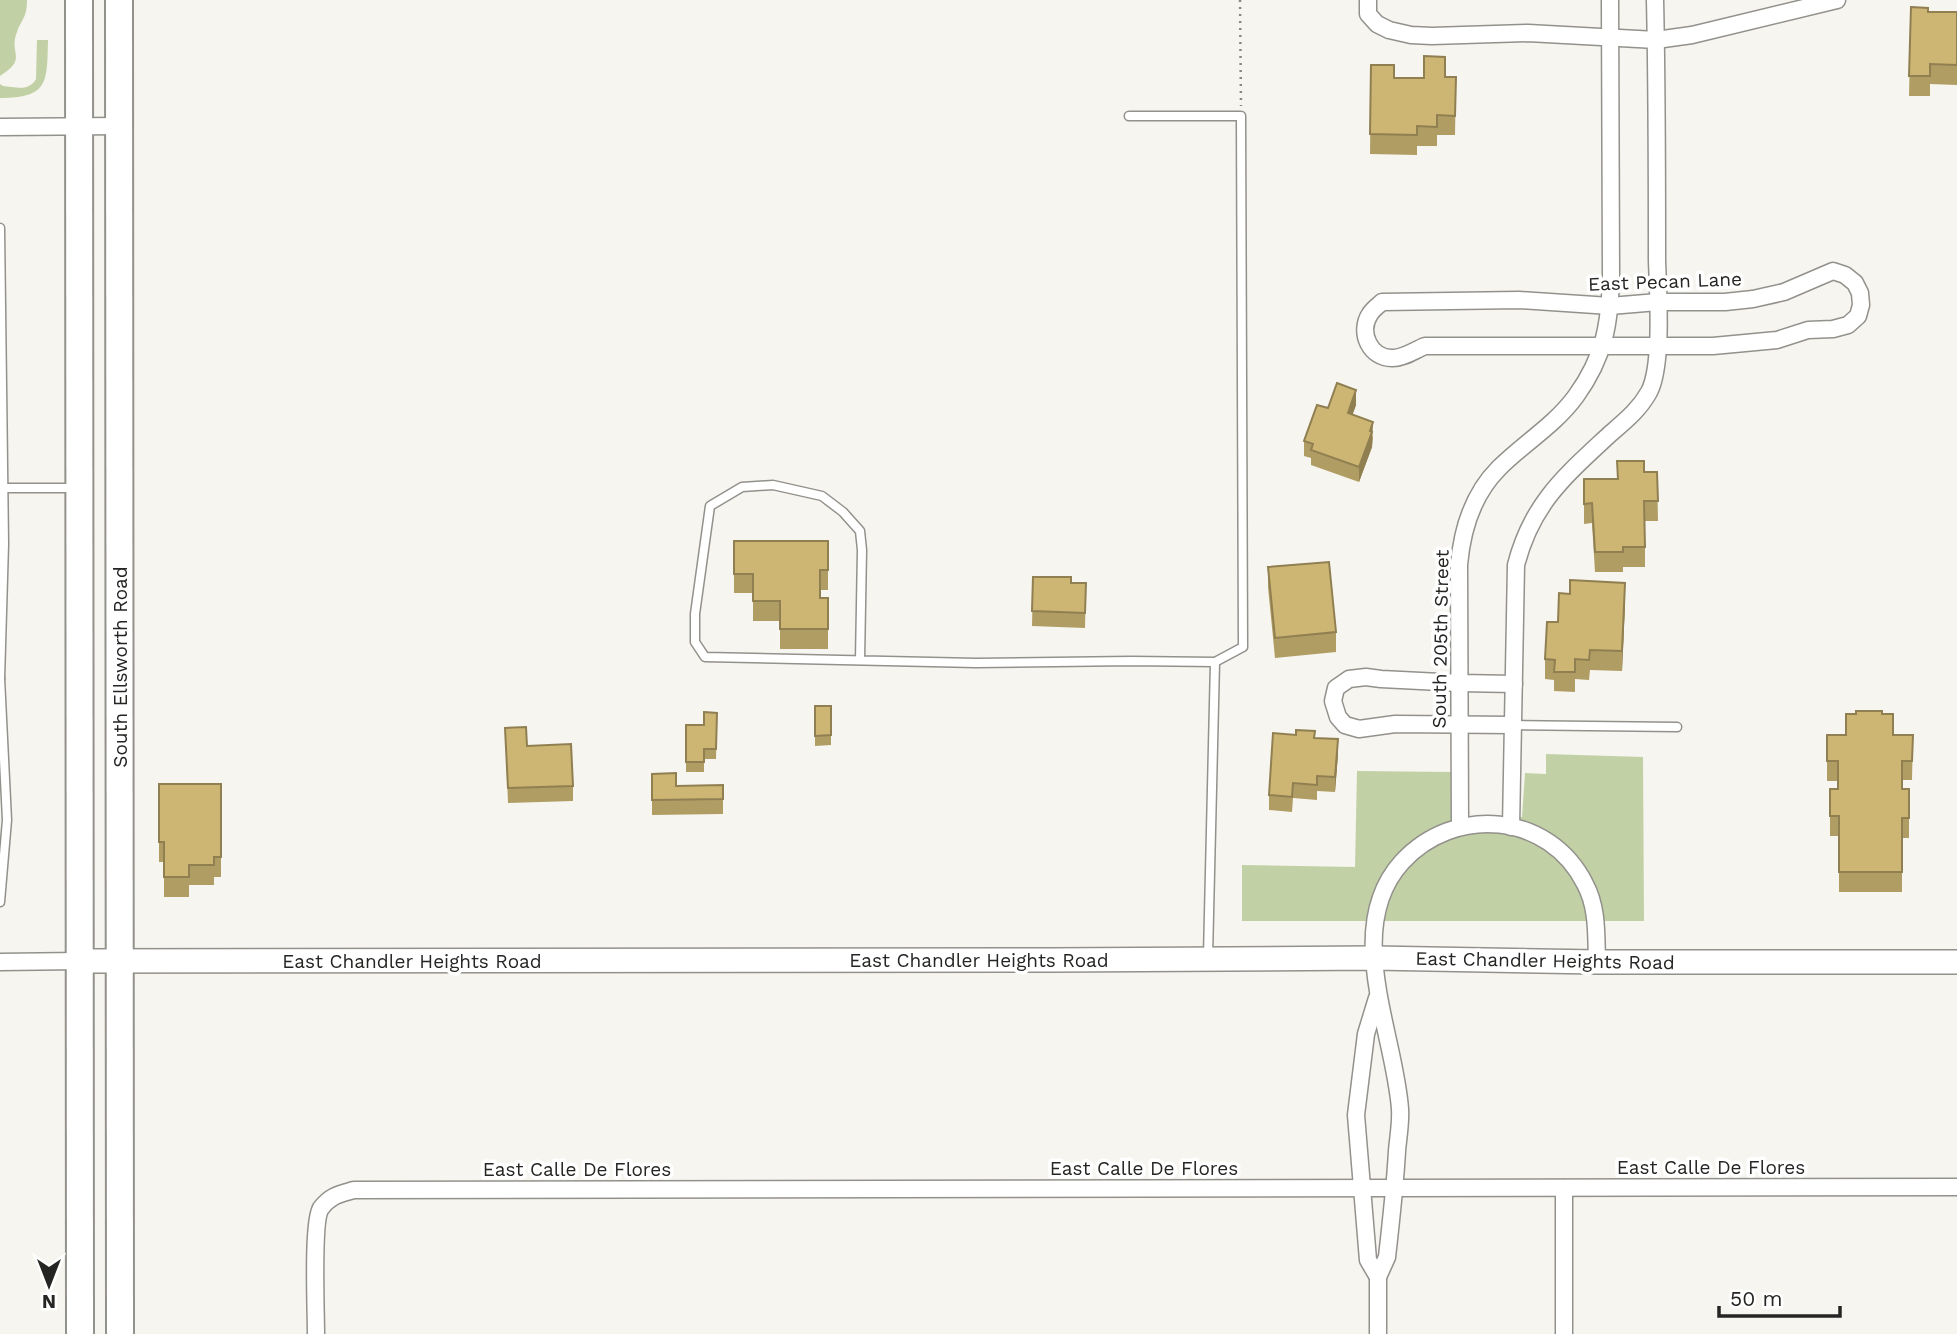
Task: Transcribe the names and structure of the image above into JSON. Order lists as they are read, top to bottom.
{
  "streets": {
    "main road": ["South Ellsworth Road", "East Chandler Heights Road"],
    "street": ["East Pecan Lane", "South 205th Street", "East Calle De Flores"]
  },
  "crossings": [
    ["East Pecan Lane", "South 205th Street"],
    ["South Ellsworth Road", "East Chandler Heights Road"]
  ],
  "scale_bar": "50 m",
  "north": "bottom"
}
